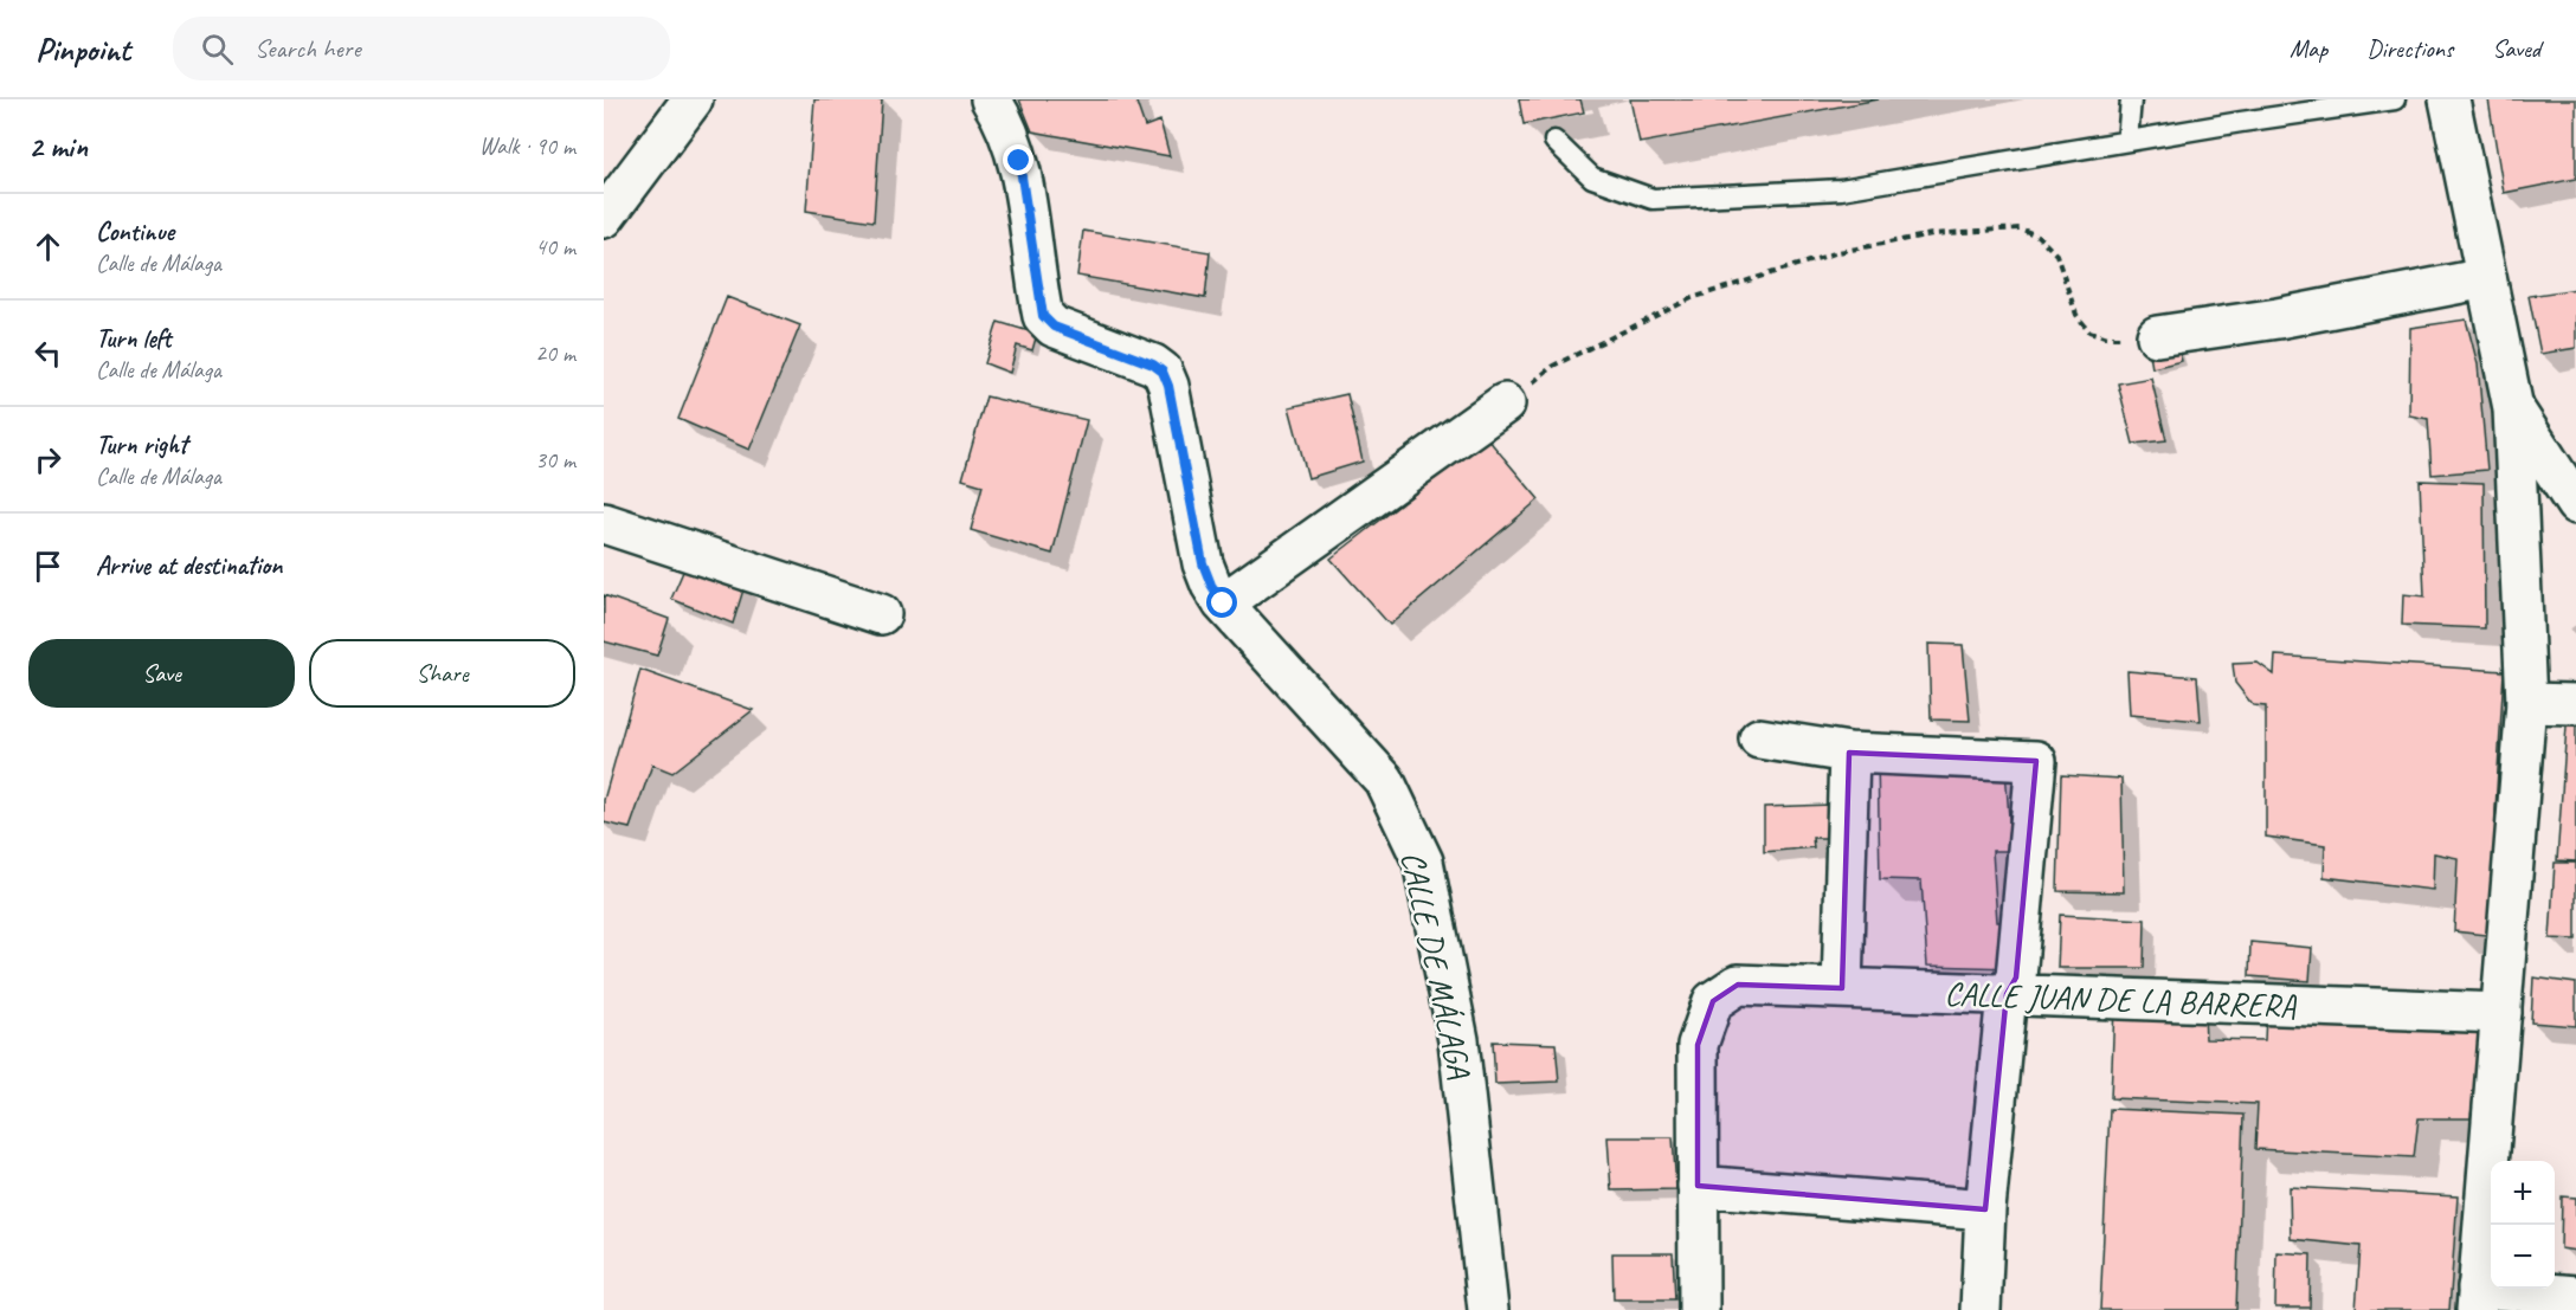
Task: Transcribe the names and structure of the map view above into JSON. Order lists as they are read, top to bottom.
{
  "streets": {
    "street": ["CALLE DE MÁLAGA", "CALLE JUAN DE LA BARRERA"]
  },
  "page": {
    "header": "Pinpoint",
    "search": "Search here",
    "nav": ["Map", "Directions", "Saved"],
    "heading": ["2 min", "Walk · 90 m"],
    "list": [
      ["Continue", "Calle de Málaga", "40 m"],
      ["Turn left", "Calle de Málaga", "20 m"],
      ["Turn right", "Calle de Málaga", "30 m"],
      "Arrive at destination"
    ],
    "buttons": ["Save", "Share"],
    "map_buttons": ["+", "−"]
  }
}
